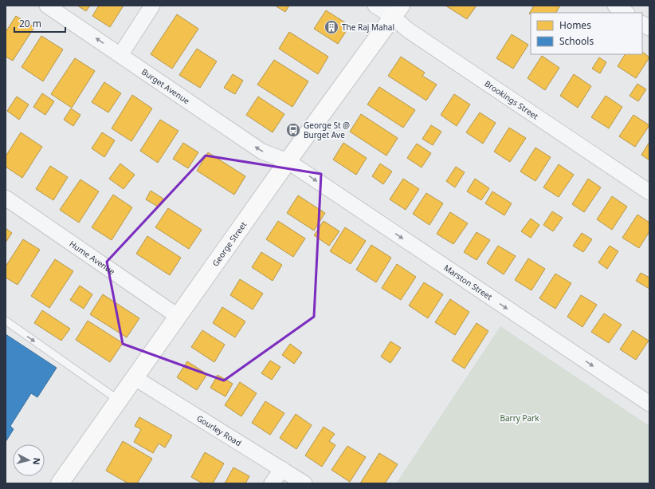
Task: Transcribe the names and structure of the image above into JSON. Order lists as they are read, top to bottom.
{
  "streets": {
    "street": [
      "Burget Avenue",
      "Brookings Street",
      "George Street",
      "Hume Avenue",
      "Marston Street",
      "Gourley Road"
    ]
  },
  "crossings": [
    ["Burget Avenue", "George Street"],
    ["Burget Avenue", "Marston Street"],
    ["Brookings Street", "George Street"],
    ["George Street", "Hume Avenue"],
    ["George Street", "Marston Street"],
    ["George Street", "Gourley Road"]
  ],
  "one_way": ["Burget Avenue", "Marston Street"],
  "parks": ["Barry Park"],
  "places": {
    "building": ["The Raj Mahal"],
    "bus stop": ["George St @ Burget Ave"]
  },
  "legend": ["Homes", "Schools"],
  "scale_bar": "20 m",
  "north": "right"
}
